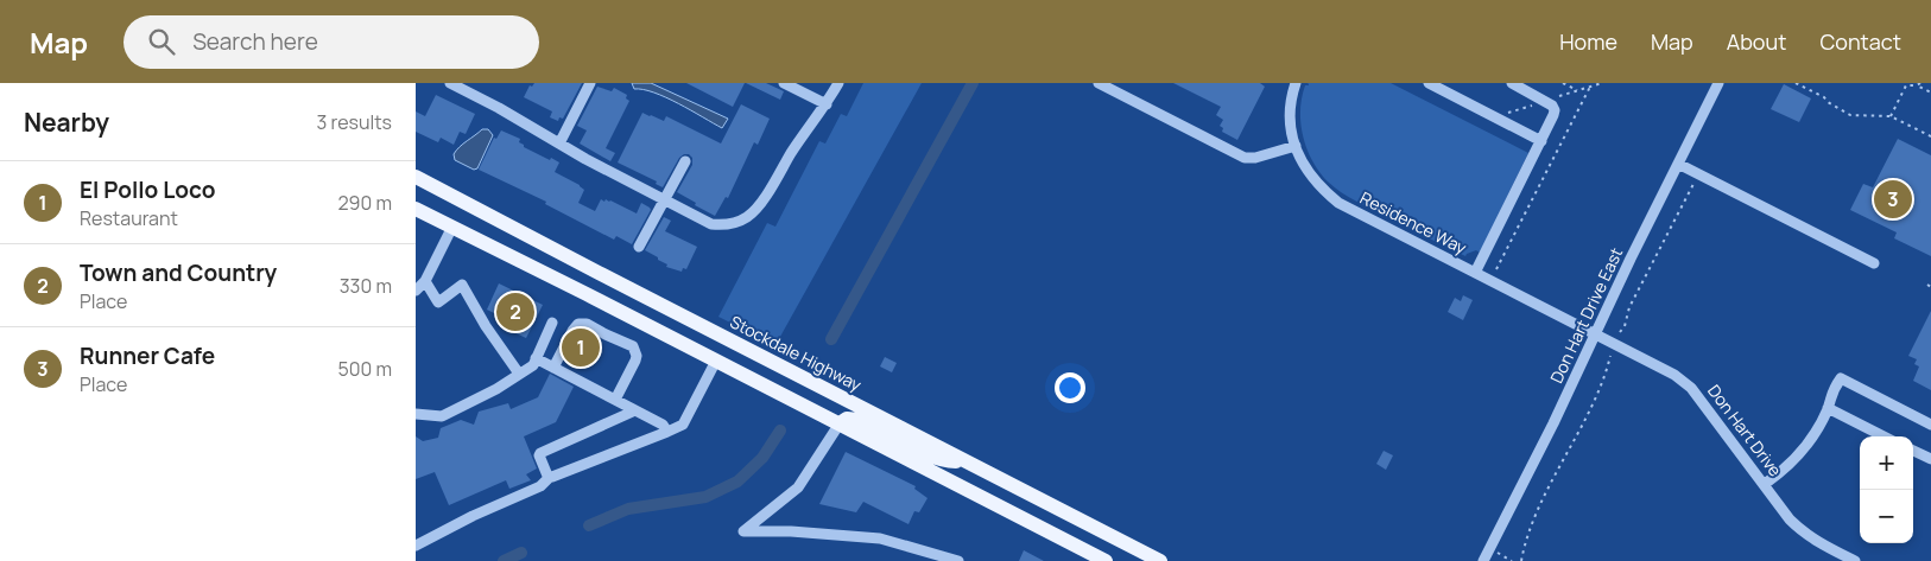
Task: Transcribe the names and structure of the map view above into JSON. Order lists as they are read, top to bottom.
{
  "streets": {
    "main road": ["Stockdale Highway"],
    "street": ["Residence Way", "Don Hart Drive East", "Don Hart Drive"]
  },
  "crossings": [
    ["Residence Way", "Don Hart Drive East"],
    ["Residence Way", "Don Hart Drive"],
    ["Don Hart Drive East", "Don Hart Drive"]
  ],
  "page": {
    "header": "Map",
    "search": "Search here",
    "nav": [
      "Home",
      "Map",
      "About",
      "Contact"
    ],
    "heading": ["Nearby", "3 results"],
    "list": [
      {
        "mark": "1",
        "name": "El Pollo Loco",
        "note": "Restaurant",
        "value": "290 m"
      },
      {
        "mark": "2",
        "name": "Town and Country",
        "note": "Place",
        "value": "330 m"
      },
      {
        "mark": "3",
        "name": "Runner Cafe",
        "note": "Place",
        "value": "500 m"
      }
    ],
    "pins": ["3", "2", "1"],
    "map_buttons": ["+", "−"]
  }
}
